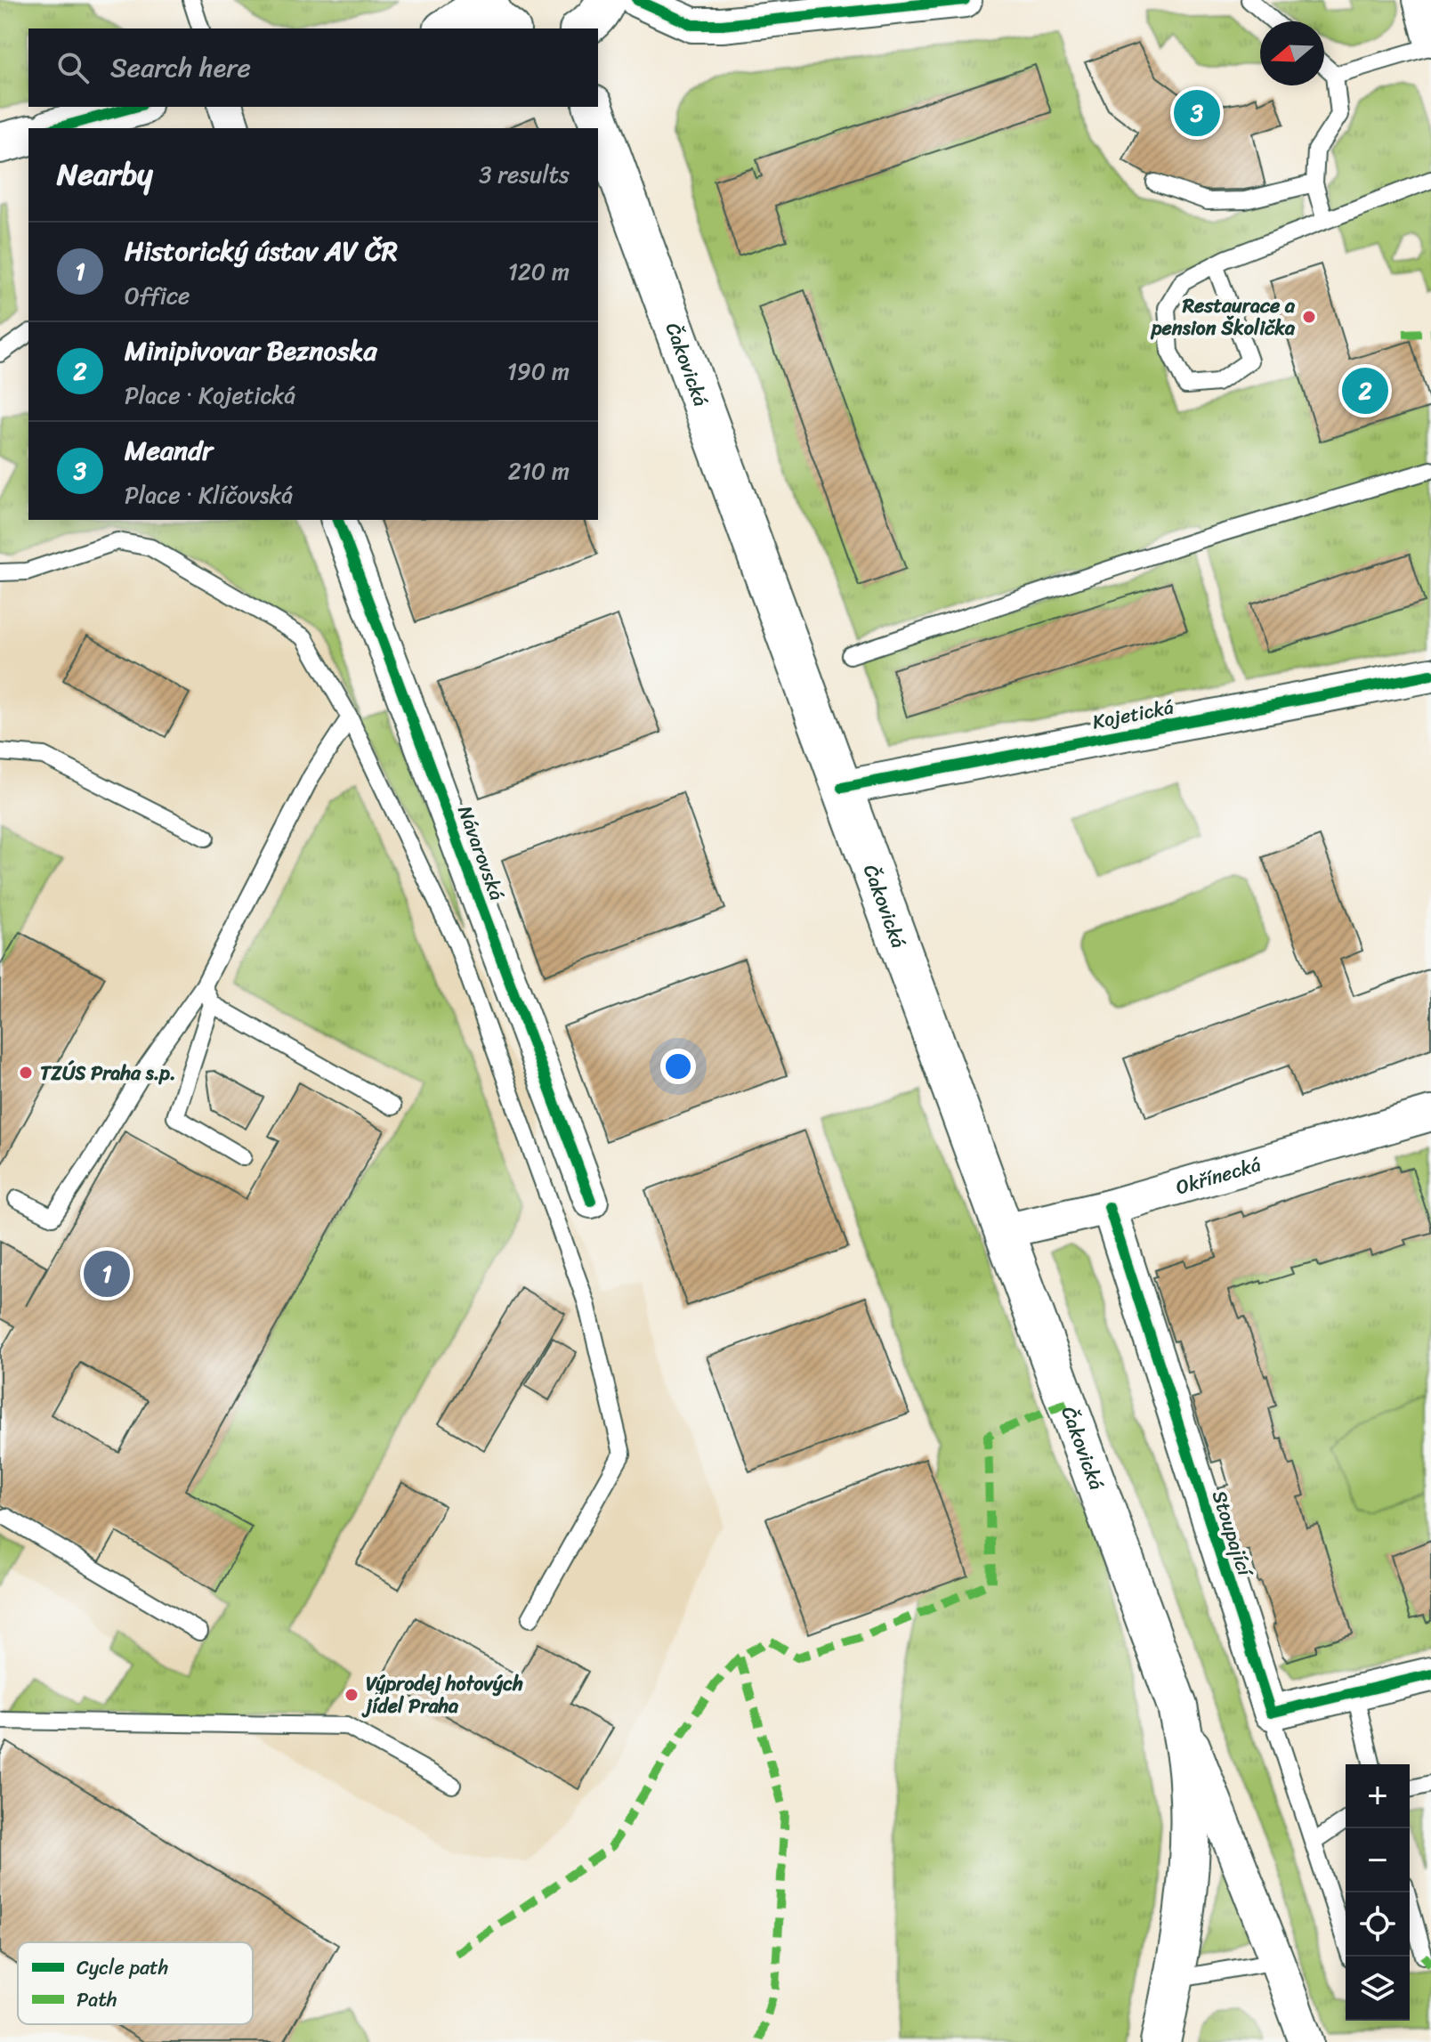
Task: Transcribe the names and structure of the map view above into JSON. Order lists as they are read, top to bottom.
{
  "streets": {
    "main road": ["Čakovická"],
    "street": [
      "Kojetická",
      "Návarovská",
      "Okřínecká",
      "Stoupající"
    ]
  },
  "crossings": [
    ["Čakovická", "Kojetická"],
    ["Čakovická", "Okřínecká"],
    ["Okřínecká", "Stoupající"]
  ],
  "places": ["Restaurace a pension Školička", "TZÚS Praha s.p.", "Výprodej hotových jídel Praha"],
  "legend": ["Cycle path", "Path"],
  "north": "left",
  "page": {
    "search": "Search here",
    "pins": ["3", "2", "1"],
    "heading": ["Nearby", "3 results"],
    "list": [
      {
        "mark": "1",
        "name": "Historický ústav AV ČR",
        "note": "Office",
        "value": "120 m"
      },
      {
        "mark": "2",
        "name": "Minipivovar Beznoska",
        "note": "Place · Kojetická",
        "value": "190 m"
      },
      {
        "mark": "3",
        "name": "Meandr",
        "note": "Place · Klíčovská",
        "value": "210 m"
      }
    ],
    "map_buttons": ["+", "−"]
  }
}
